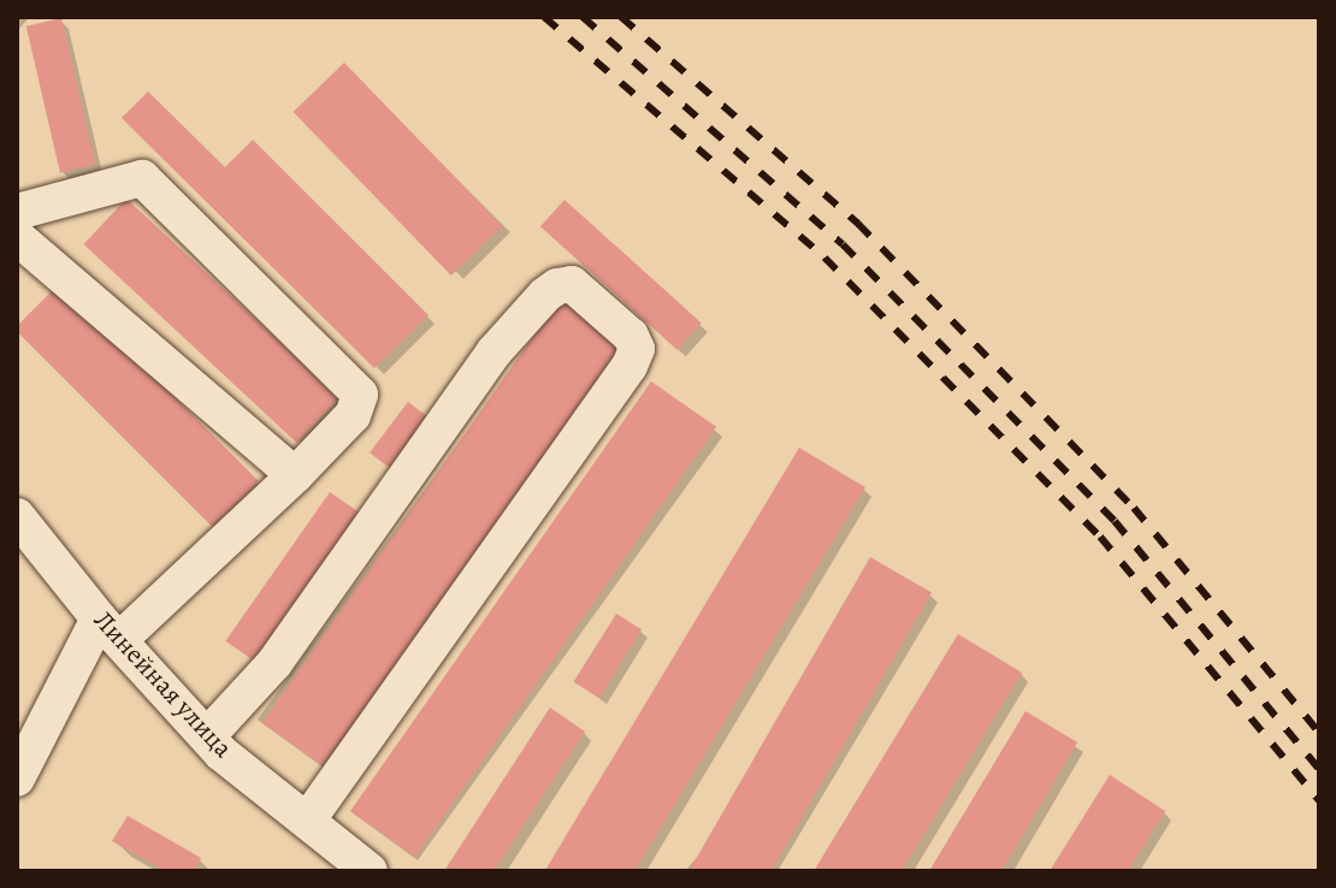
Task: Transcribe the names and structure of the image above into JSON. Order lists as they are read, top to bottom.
{
  "streets": {
    "street": ["Линейная улица"]
  }
}
